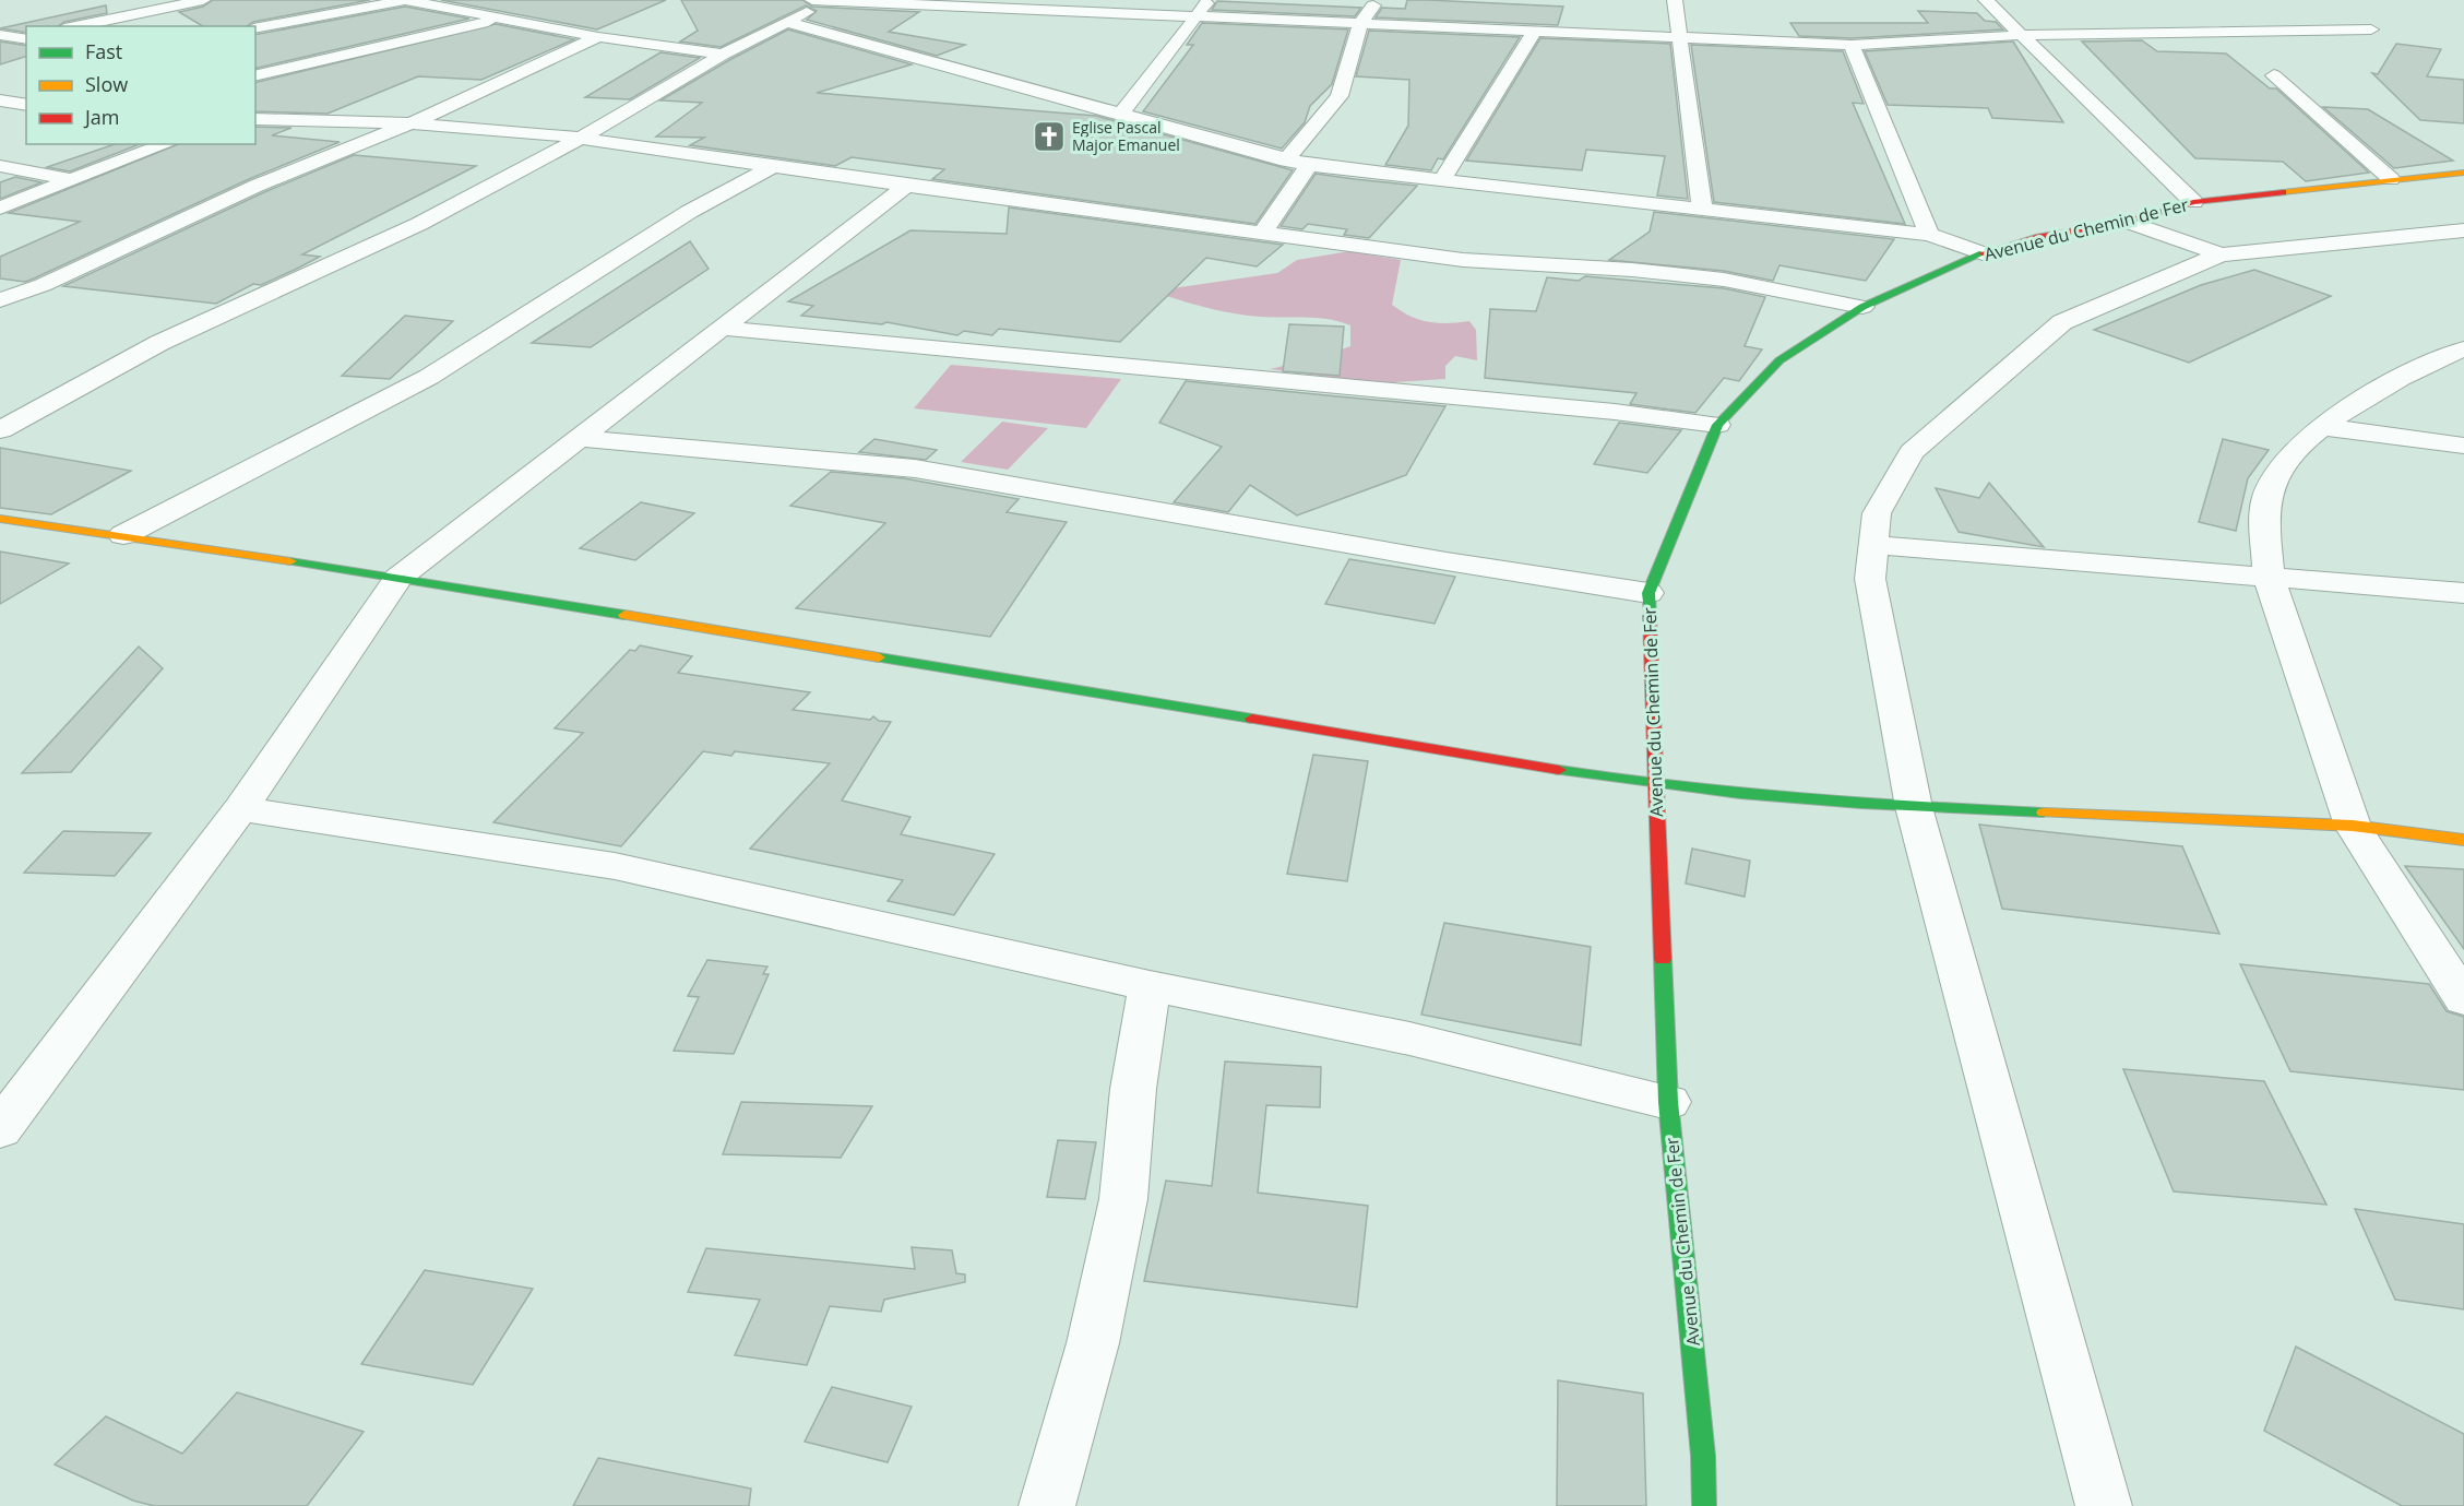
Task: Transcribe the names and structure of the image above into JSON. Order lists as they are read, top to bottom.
{
  "streets": {
    "street": ["Avenue du Chemin de Fer"]
  },
  "places": {
    "church": ["Eglise Pascal Major Emanuel"]
  },
  "legend": ["Fast", "Slow", "Jam"]
}
